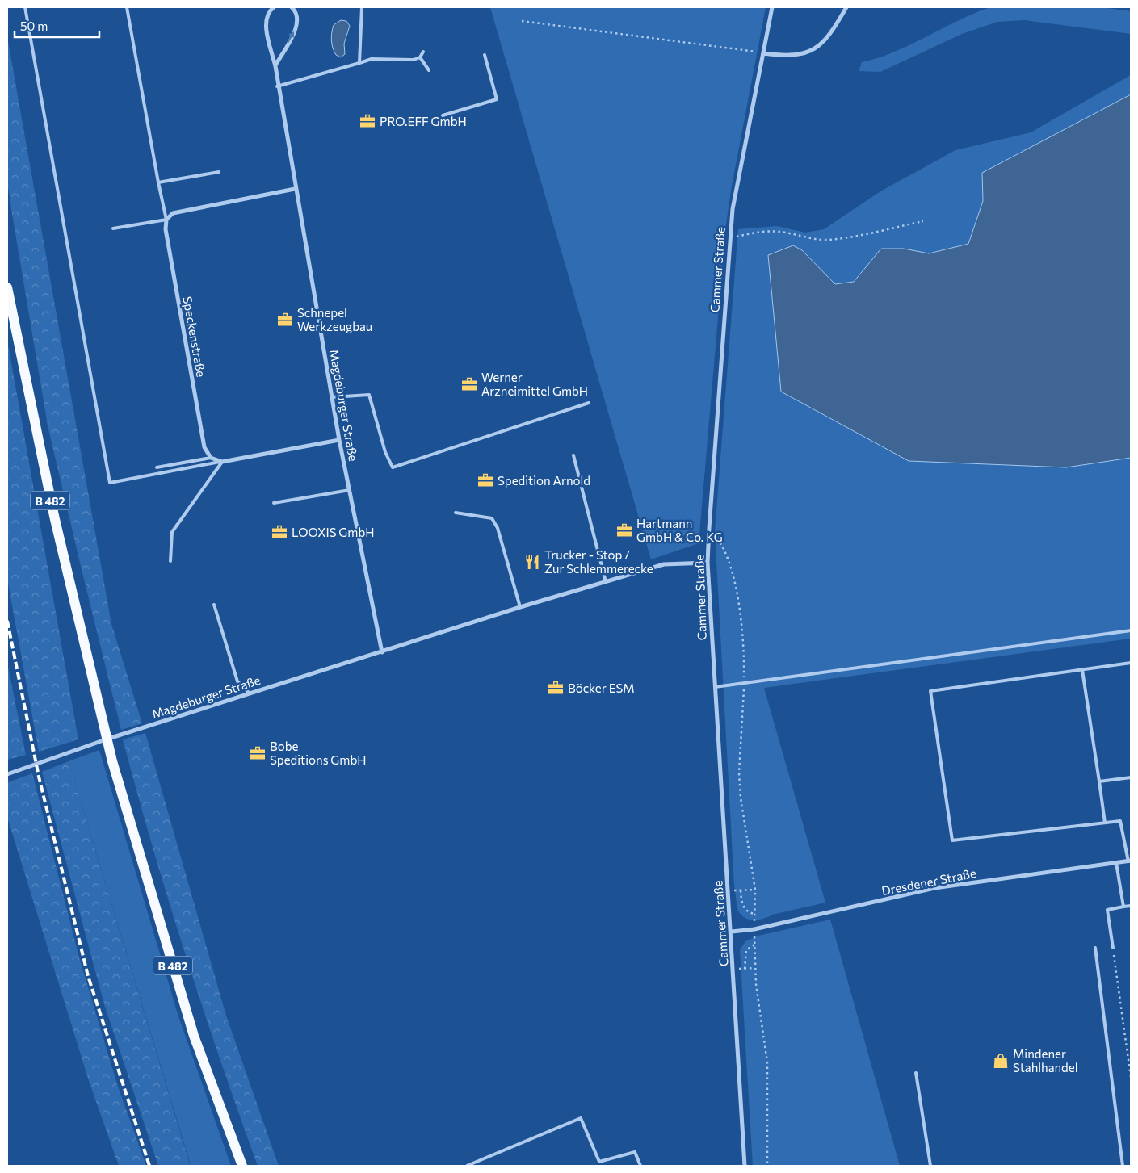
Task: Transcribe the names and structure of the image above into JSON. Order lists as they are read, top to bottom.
{
  "streets": {
    "main road": ["B 482"],
    "street": [
      "Cammer Straße",
      "Speckenstraße",
      "Magdeburger Straße",
      "Dresdener Straße"
    ]
  },
  "crossings": [
    ["Cammer Straße", "Magdeburger Straße"],
    ["Cammer Straße", "Dresdener Straße"]
  ],
  "places": {
    "office": [
      "PRO.EFF GmbH",
      "Schnepel Werkzeugbau",
      "Werner Arzneimittel GmbH",
      "Spedition Arnold",
      "Hartmann GmbH & Co. KG",
      "LOOXIS GmbH",
      "Böcker ESM",
      "Bobe Speditions GmbH"
    ],
    "restaurant": ["Trucker - Stop / Zur Schlemmerecke"],
    "shop": ["Mindener Stahlhandel"]
  },
  "scale_bar": "50 m"
}
